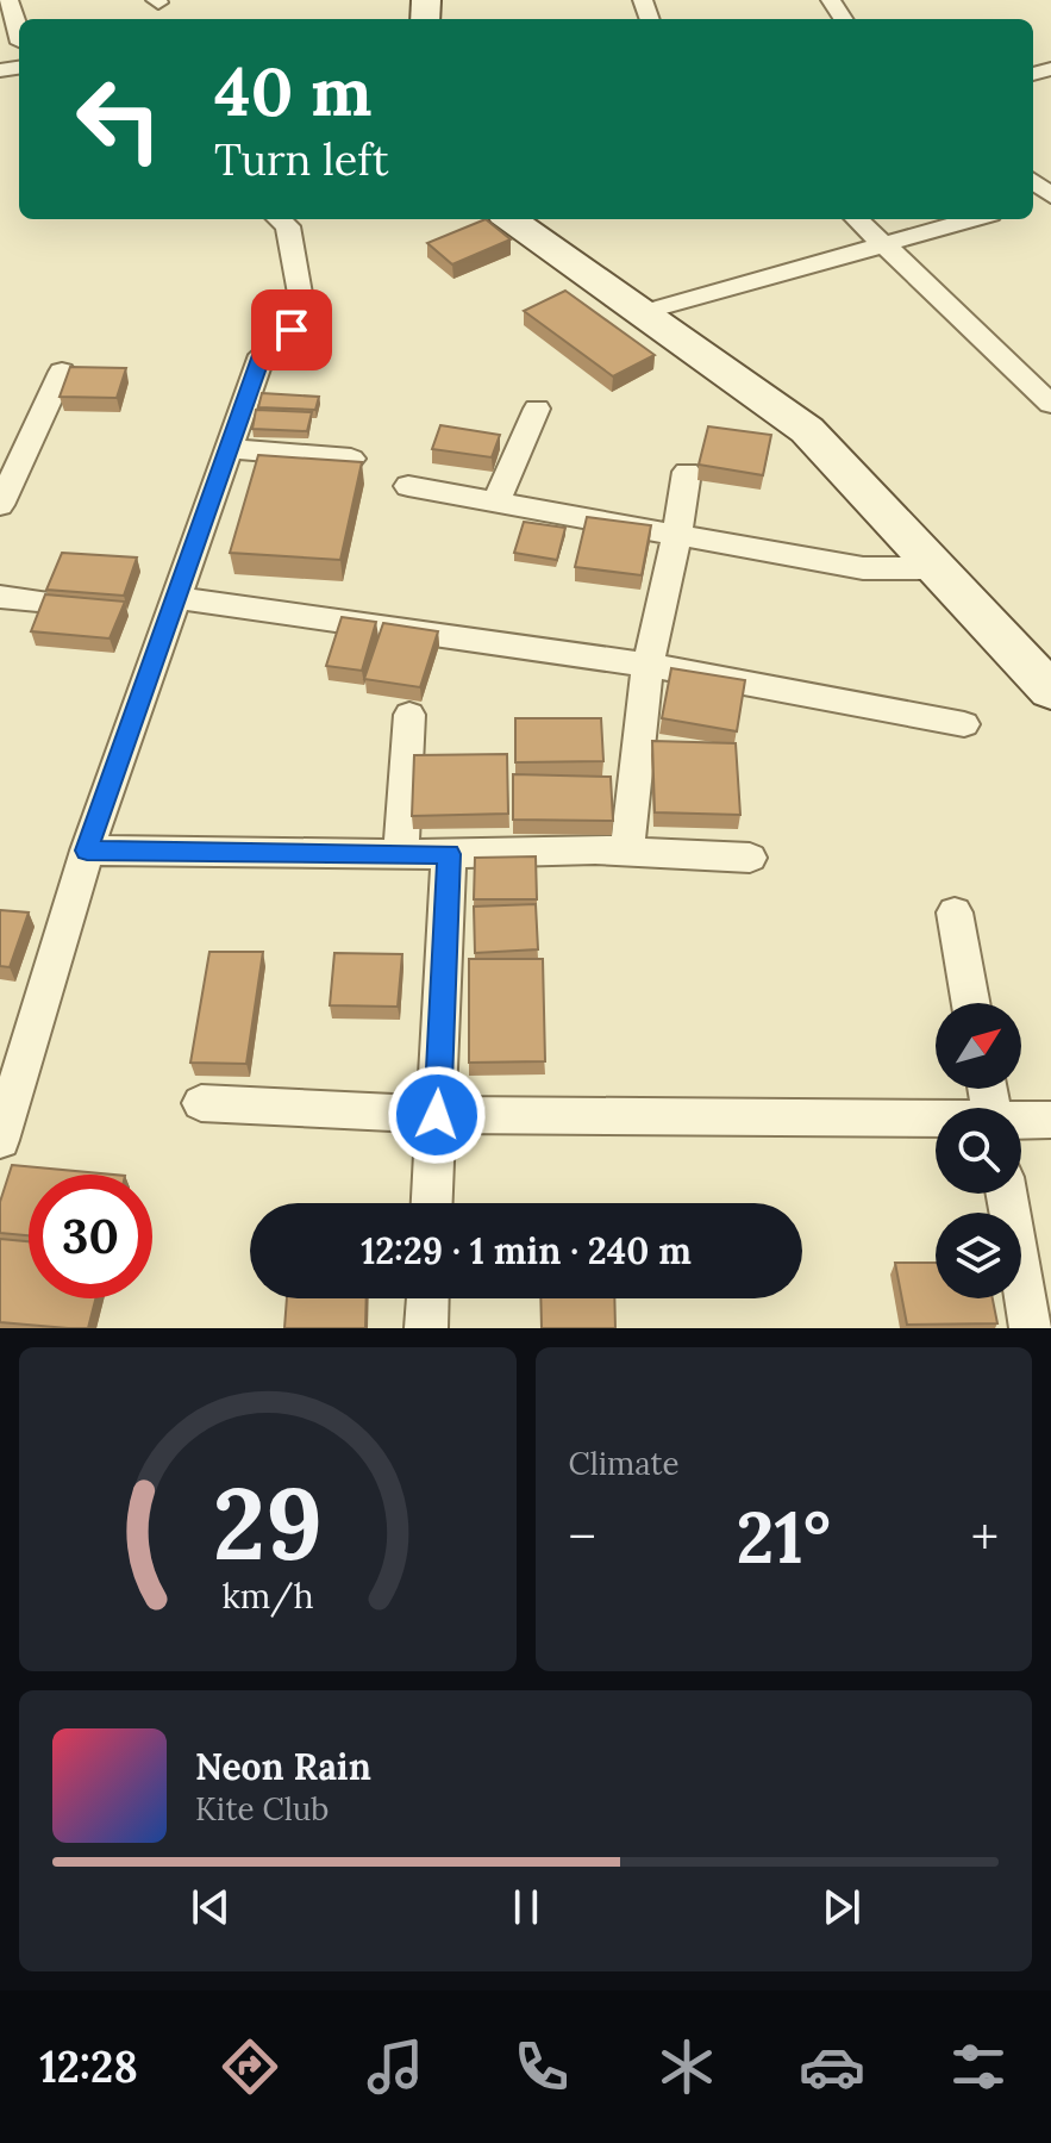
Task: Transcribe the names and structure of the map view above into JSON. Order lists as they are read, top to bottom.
{
  "north": "top right",
  "page": {
    "turn": ["40 m", "Turn left"],
    "limit": "30",
    "trip": "12:29 · 1 min · 240 m",
    "tile": "Climate",
    "heat": ["−", "21°", "+"],
    "song": ["Neon Rain", "Kite Club"],
    "tabs": "12:28",
    "gauge": ["29", "km/h"]
  }
}
